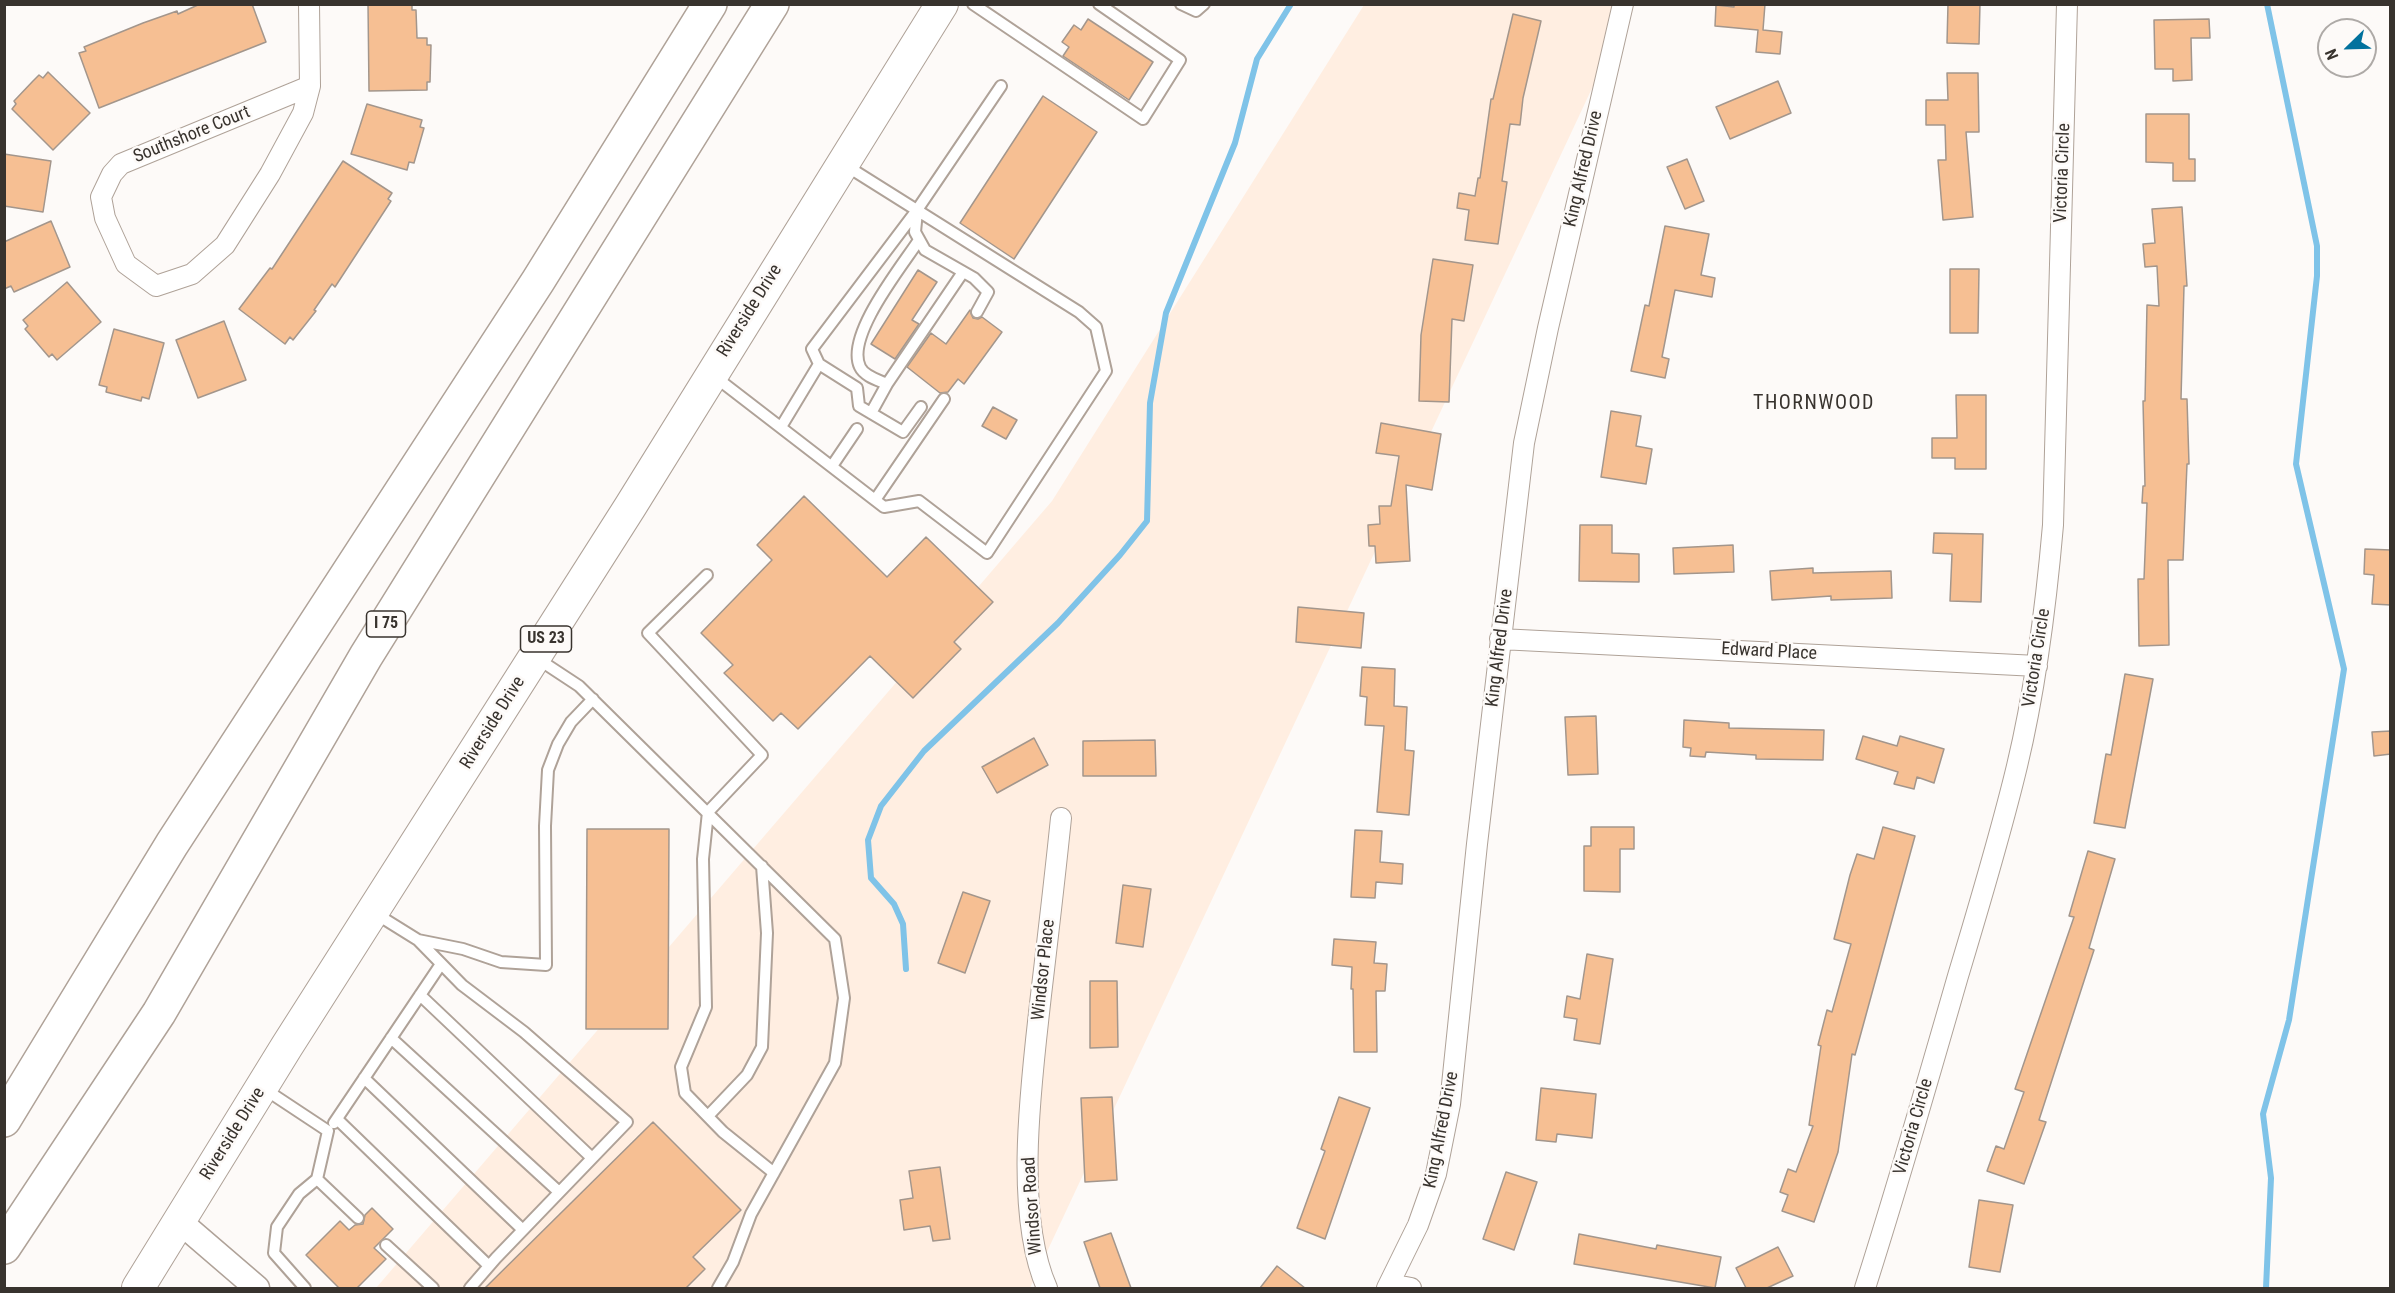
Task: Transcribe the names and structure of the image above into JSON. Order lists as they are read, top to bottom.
{
  "streets": {
    "highway": ["I 75"],
    "main road": ["Riverside Drive", "US 23"],
    "street": [
      "Southshore Court",
      "King Alfred Drive",
      "Victoria Circle",
      "Edward Place",
      "Windsor Place",
      "Windsor Road"
    ]
  },
  "crossings": [
    ["King Alfred Drive", "Edward Place"],
    ["Victoria Circle", "Edward Place"],
    ["Windsor Place", "Windsor Road"]
  ],
  "districts": ["THORNWOOD"],
  "north": "bottom left"
}
